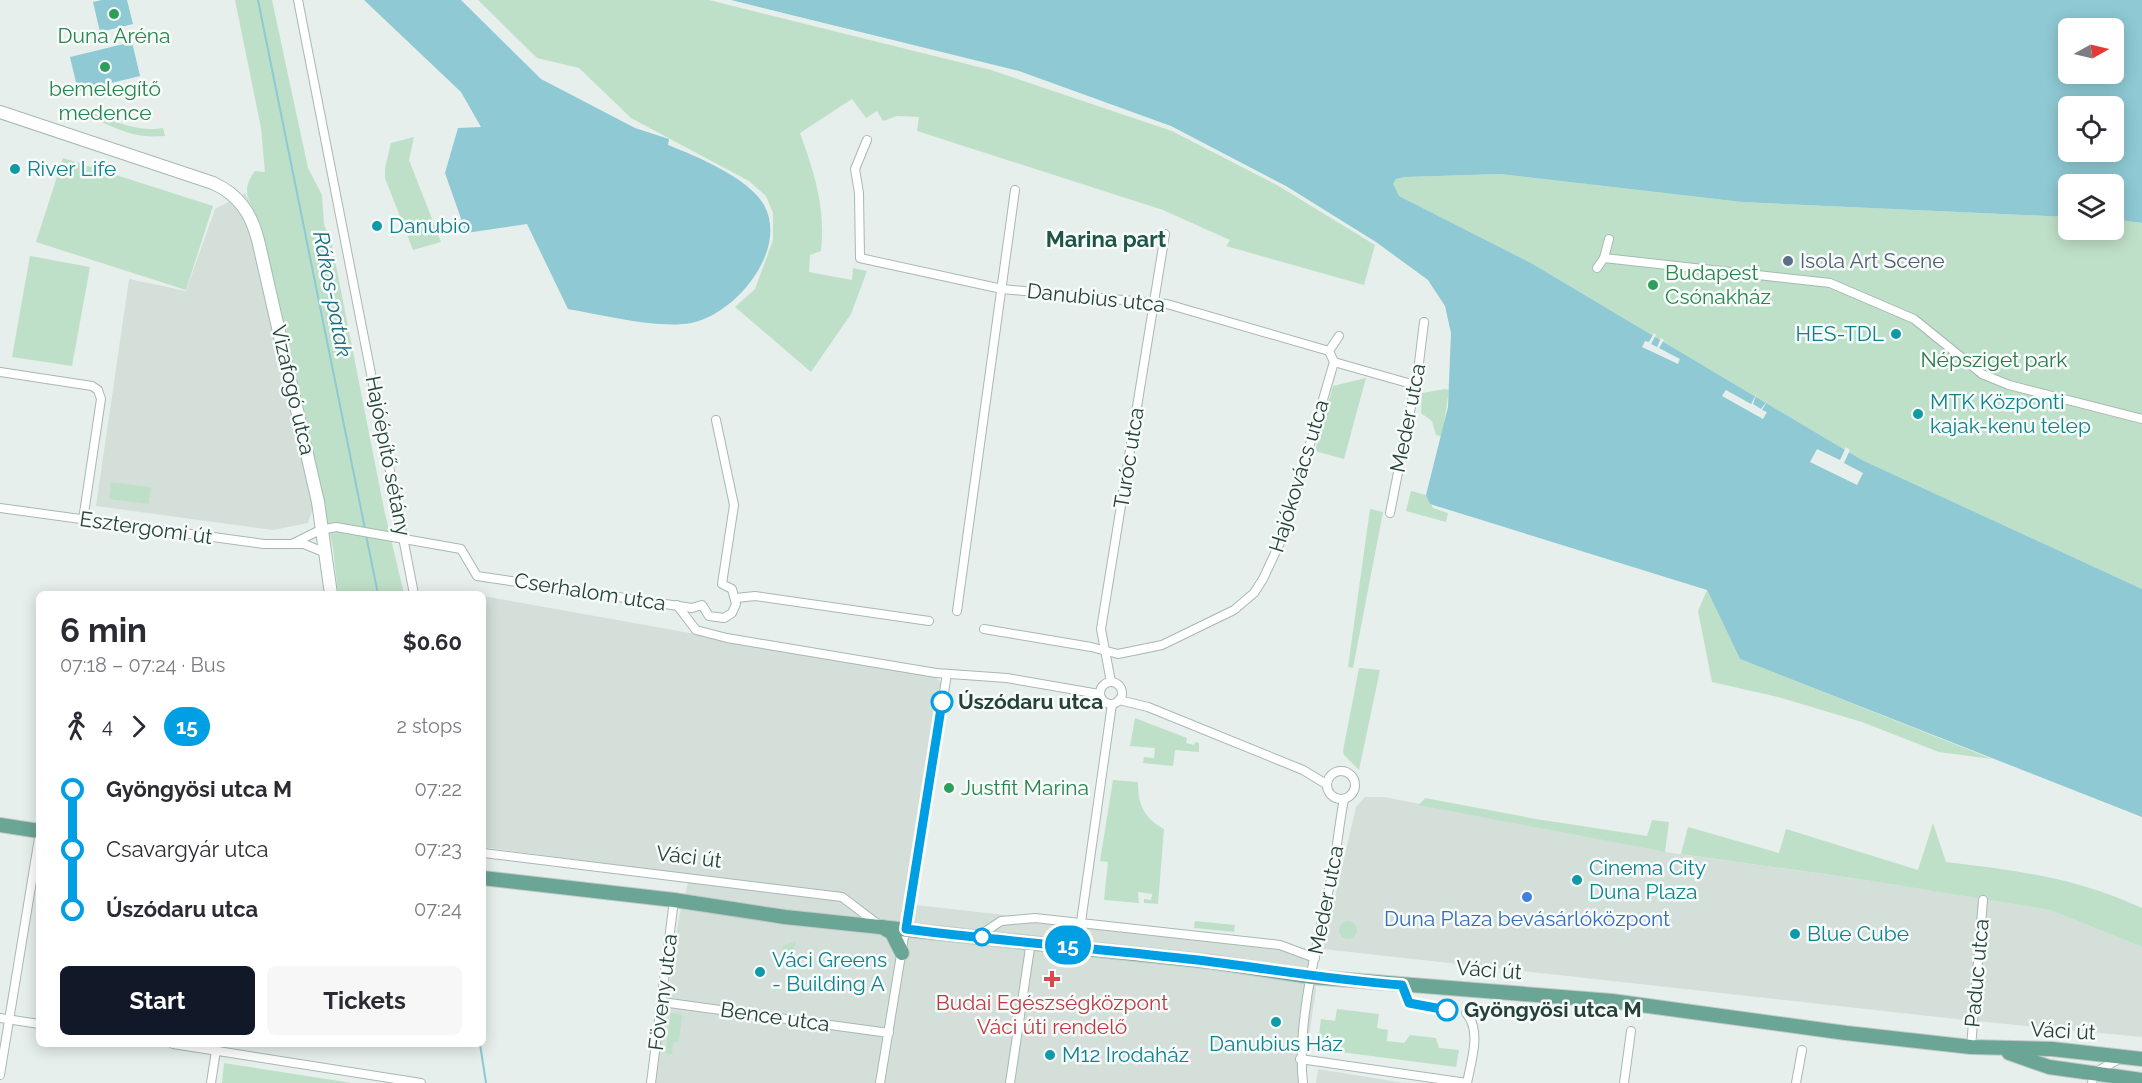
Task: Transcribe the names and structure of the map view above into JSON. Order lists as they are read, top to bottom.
{
  "streets": {
    "main road": ["Váci út"],
    "street": [
      "Danubius utca",
      "Vizafogó utca",
      "Meder utca",
      "Hajóépítő sétány",
      "Turóc utca",
      "Hajókovács utca",
      "Esztergomi út",
      "Cserhalom utca",
      "Paduc utca",
      "Föveny utca",
      "Bence utca"
    ]
  },
  "crossings": [
    ["Danubius utca", "Turóc utca"],
    ["Vizafogó utca", "Esztergomi út"],
    ["Meder utca", "Váci út"],
    ["Hajóépítő sétány", "Cserhalom utca"],
    ["Turóc utca", "Hajókovács utca"],
    ["Váci út", "Paduc utca"],
    ["Váci út", "Föveny utca"],
    ["Föveny utca", "Bence utca"]
  ],
  "districts": ["Marina part"],
  "water": ["Rákos-patak"],
  "parks": ["Népsziget park"],
  "places": {
    "other": [
      "Duna Aréna",
      "bemelegítő medence",
      "River Life",
      "Danubio",
      "Isola Art Scene",
      "Budapest Csónakház",
      "HES-TDL",
      "MTK Központi kajak-kenu telep",
      "Úszódaru utca",
      "Justfit Marina",
      "Cinema City Duna Plaza",
      "Duna Plaza bevásárlóközpont",
      "Blue Cube",
      "Váci Greens - Building A",
      "Gyöngyösi utca M",
      "Danubius Ház",
      "M12 Irodaház"
    ],
    "health": ["Budai Egészségközpont Váci úti rendelő"]
  },
  "lines": ["bus line 15"],
  "north": "right",
  "page": {
    "on_map": "15",
    "heading": ["6 min", "07:18 – 07:24 · Bus", "$0.60"],
    "legs": ["4", "15", "2 stops"],
    "list": [
      {
        "name": "Gyöngyösi utca M",
        "value": "07:22"
      },
      {
        "name": "Csavargyár utca",
        "value": "07:23"
      },
      {
        "name": "Úszódaru utca",
        "value": "07:24"
      }
    ],
    "buttons": ["Start", "Tickets"]
  }
}
